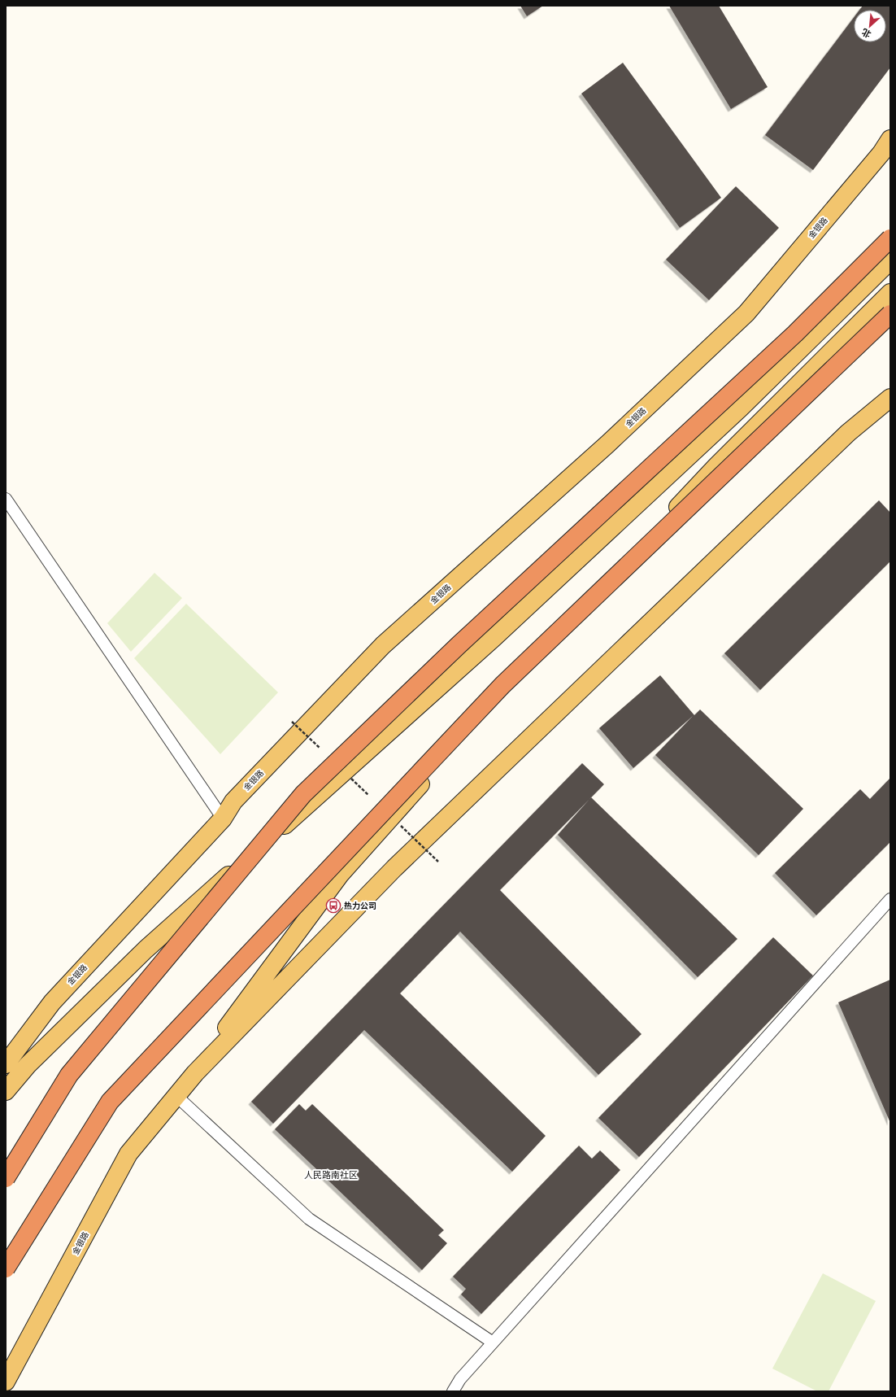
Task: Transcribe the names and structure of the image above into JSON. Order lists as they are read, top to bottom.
{
  "streets": {
    "main road": ["金银路"]
  },
  "districts": ["人民路南社区"],
  "places": {
    "bus stop": ["热力公司"]
  },
  "north": "bottom left"
}
